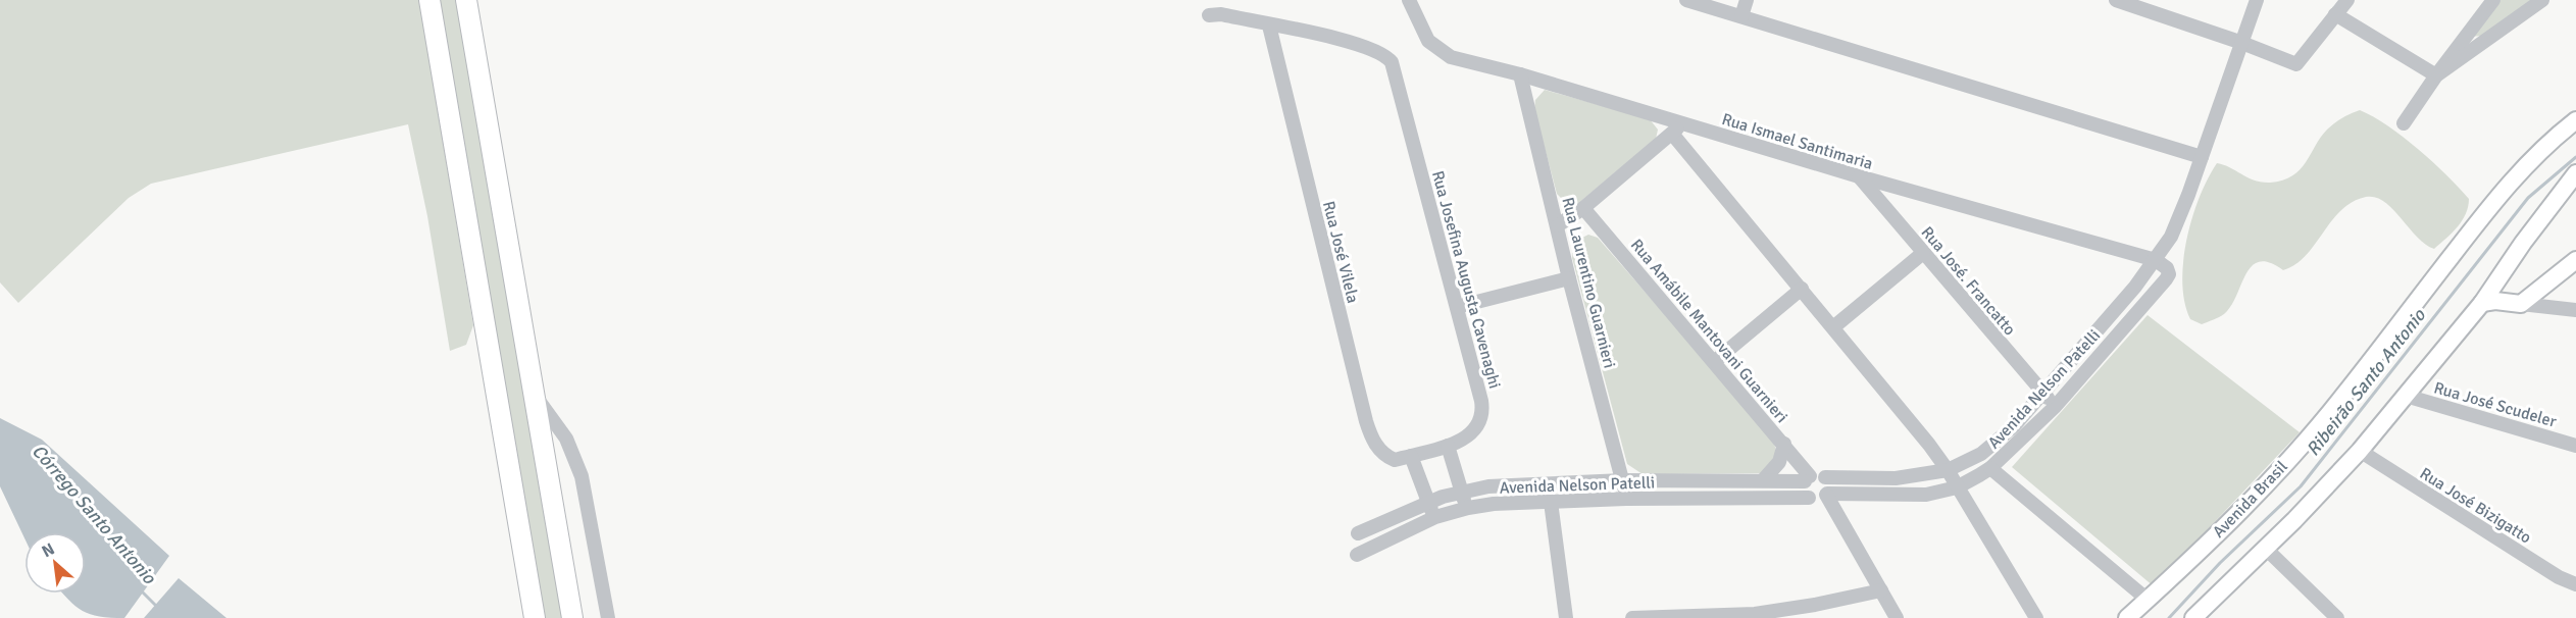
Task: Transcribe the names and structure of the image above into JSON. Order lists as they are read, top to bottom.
{
  "streets": {
    "main road": ["Avenida Brasil"],
    "street": [
      "Rua Ismael Santimaria",
      "Rua José Vilela",
      "Rua Josefina Augusta Cavenaghi",
      "Rua José. Francatto",
      "Rua Laurentino Guarnieri",
      "Rua Amábile Mantovani Guarnieri",
      "Avenida Nelson Patelli",
      "Rua José Scudeler",
      "Rua José Bizigatto"
    ]
  },
  "crossings": [
    ["Rua Ismael Santimaria", "Rua José. Francatto"],
    ["Rua Ismael Santimaria", "Rua Laurentino Guarnieri"],
    ["Rua Ismael Santimaria", "Avenida Nelson Patelli"],
    ["Rua José Vilela", "Rua Josefina Augusta Cavenaghi"],
    ["Rua José. Francatto", "Avenida Nelson Patelli"],
    ["Rua Laurentino Guarnieri", "Avenida Nelson Patelli"],
    ["Rua Amábile Mantovani Guarnieri", "Avenida Nelson Patelli"]
  ],
  "water": ["Ribeirão Santo Antonio", "Córrego Santo Antonio"],
  "north": "top left"
}
